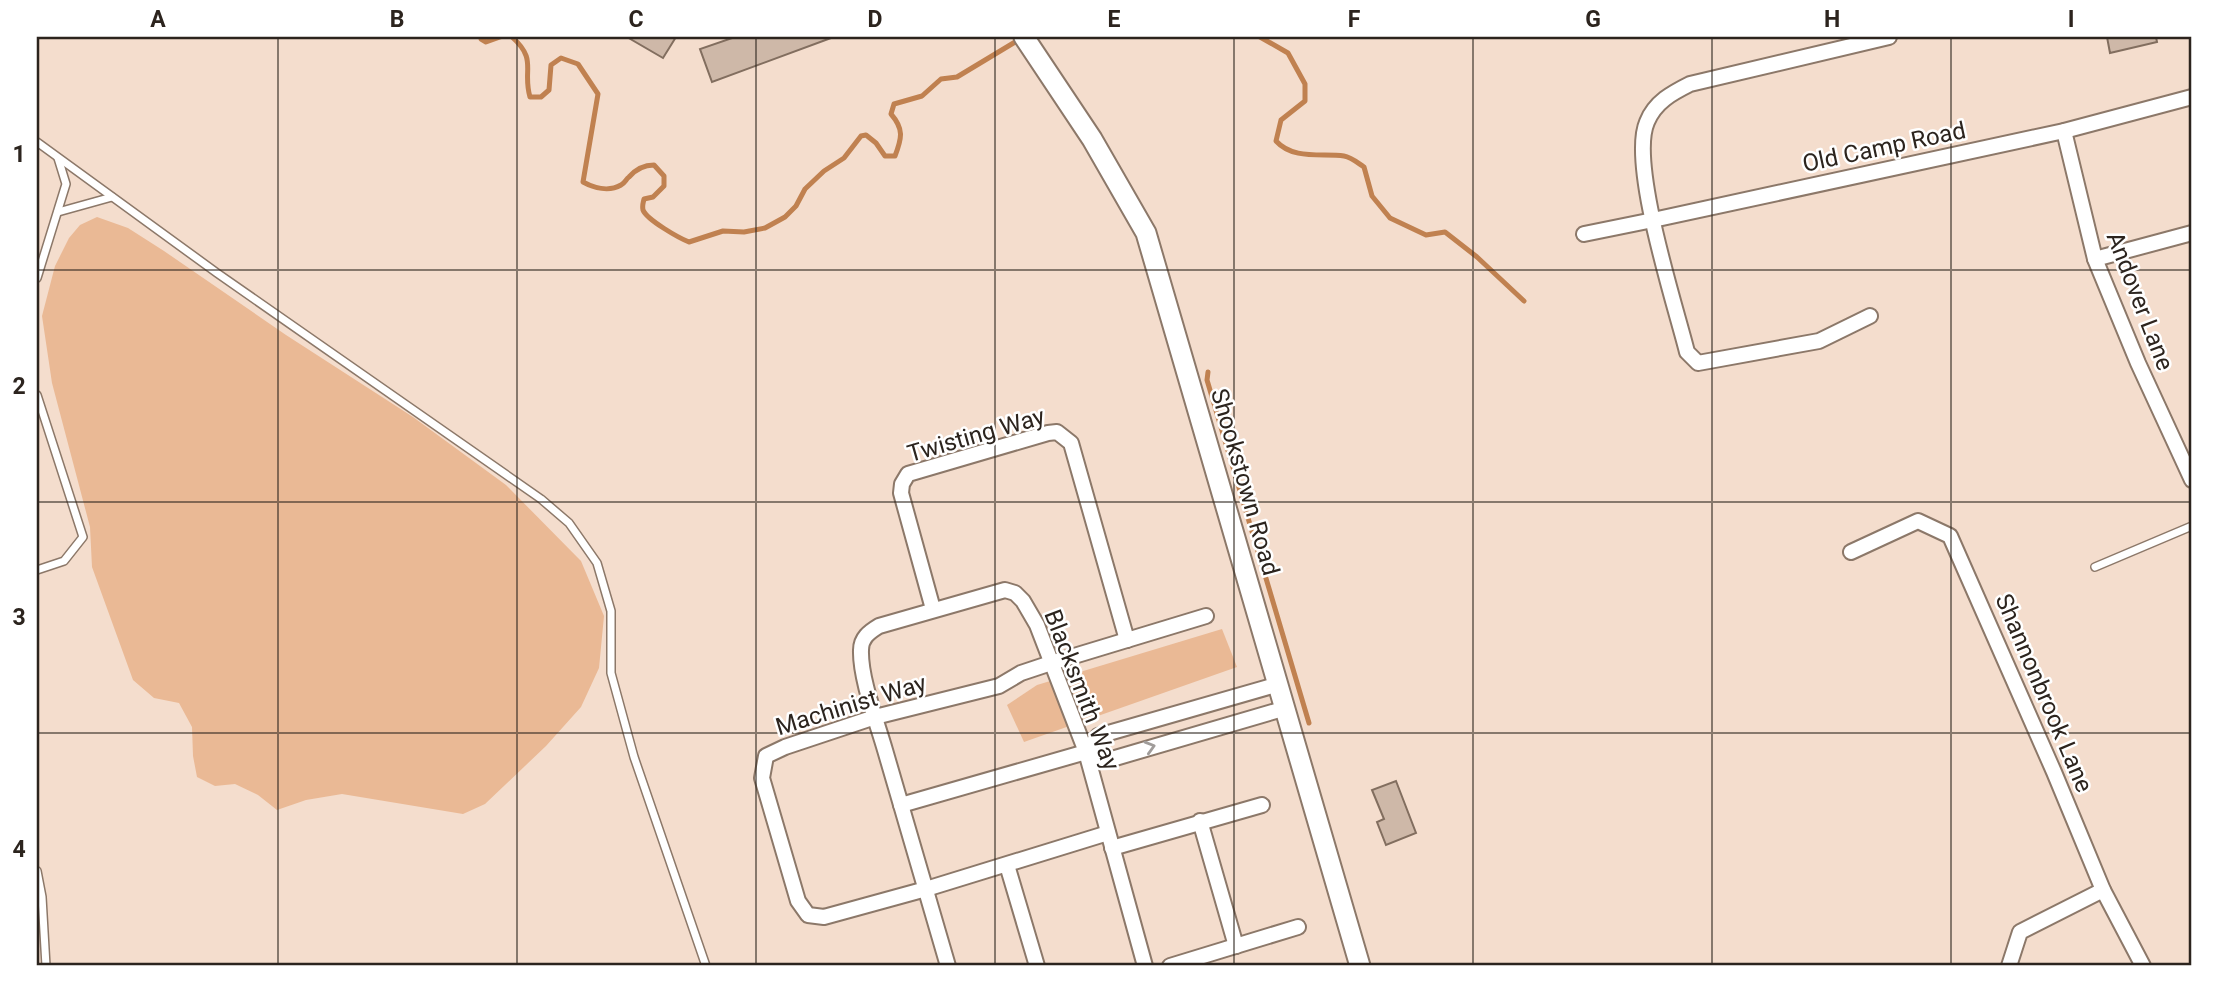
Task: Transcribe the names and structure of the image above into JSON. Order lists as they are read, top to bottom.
{
  "streets": {
    "street": [
      "Old Camp Road",
      "Andover Lane",
      "Twisting Way",
      "Shookstown Road",
      "Blacksmith Way",
      "Shannonbrook Lane",
      "Machinist Way"
    ]
  },
  "crossings": [
    ["Old Camp Road", "Andover Lane"],
    ["Twisting Way", "Blacksmith Way"],
    ["Twisting Way", "Machinist Way"],
    ["Blacksmith Way", "Machinist Way"]
  ],
  "grid": {
    "columns": [
      "A",
      "B",
      "C",
      "D",
      "E",
      "F",
      "G",
      "H",
      "I"
    ],
    "rows": [
      "1",
      "2",
      "3",
      "4"
    ]
  }
}
